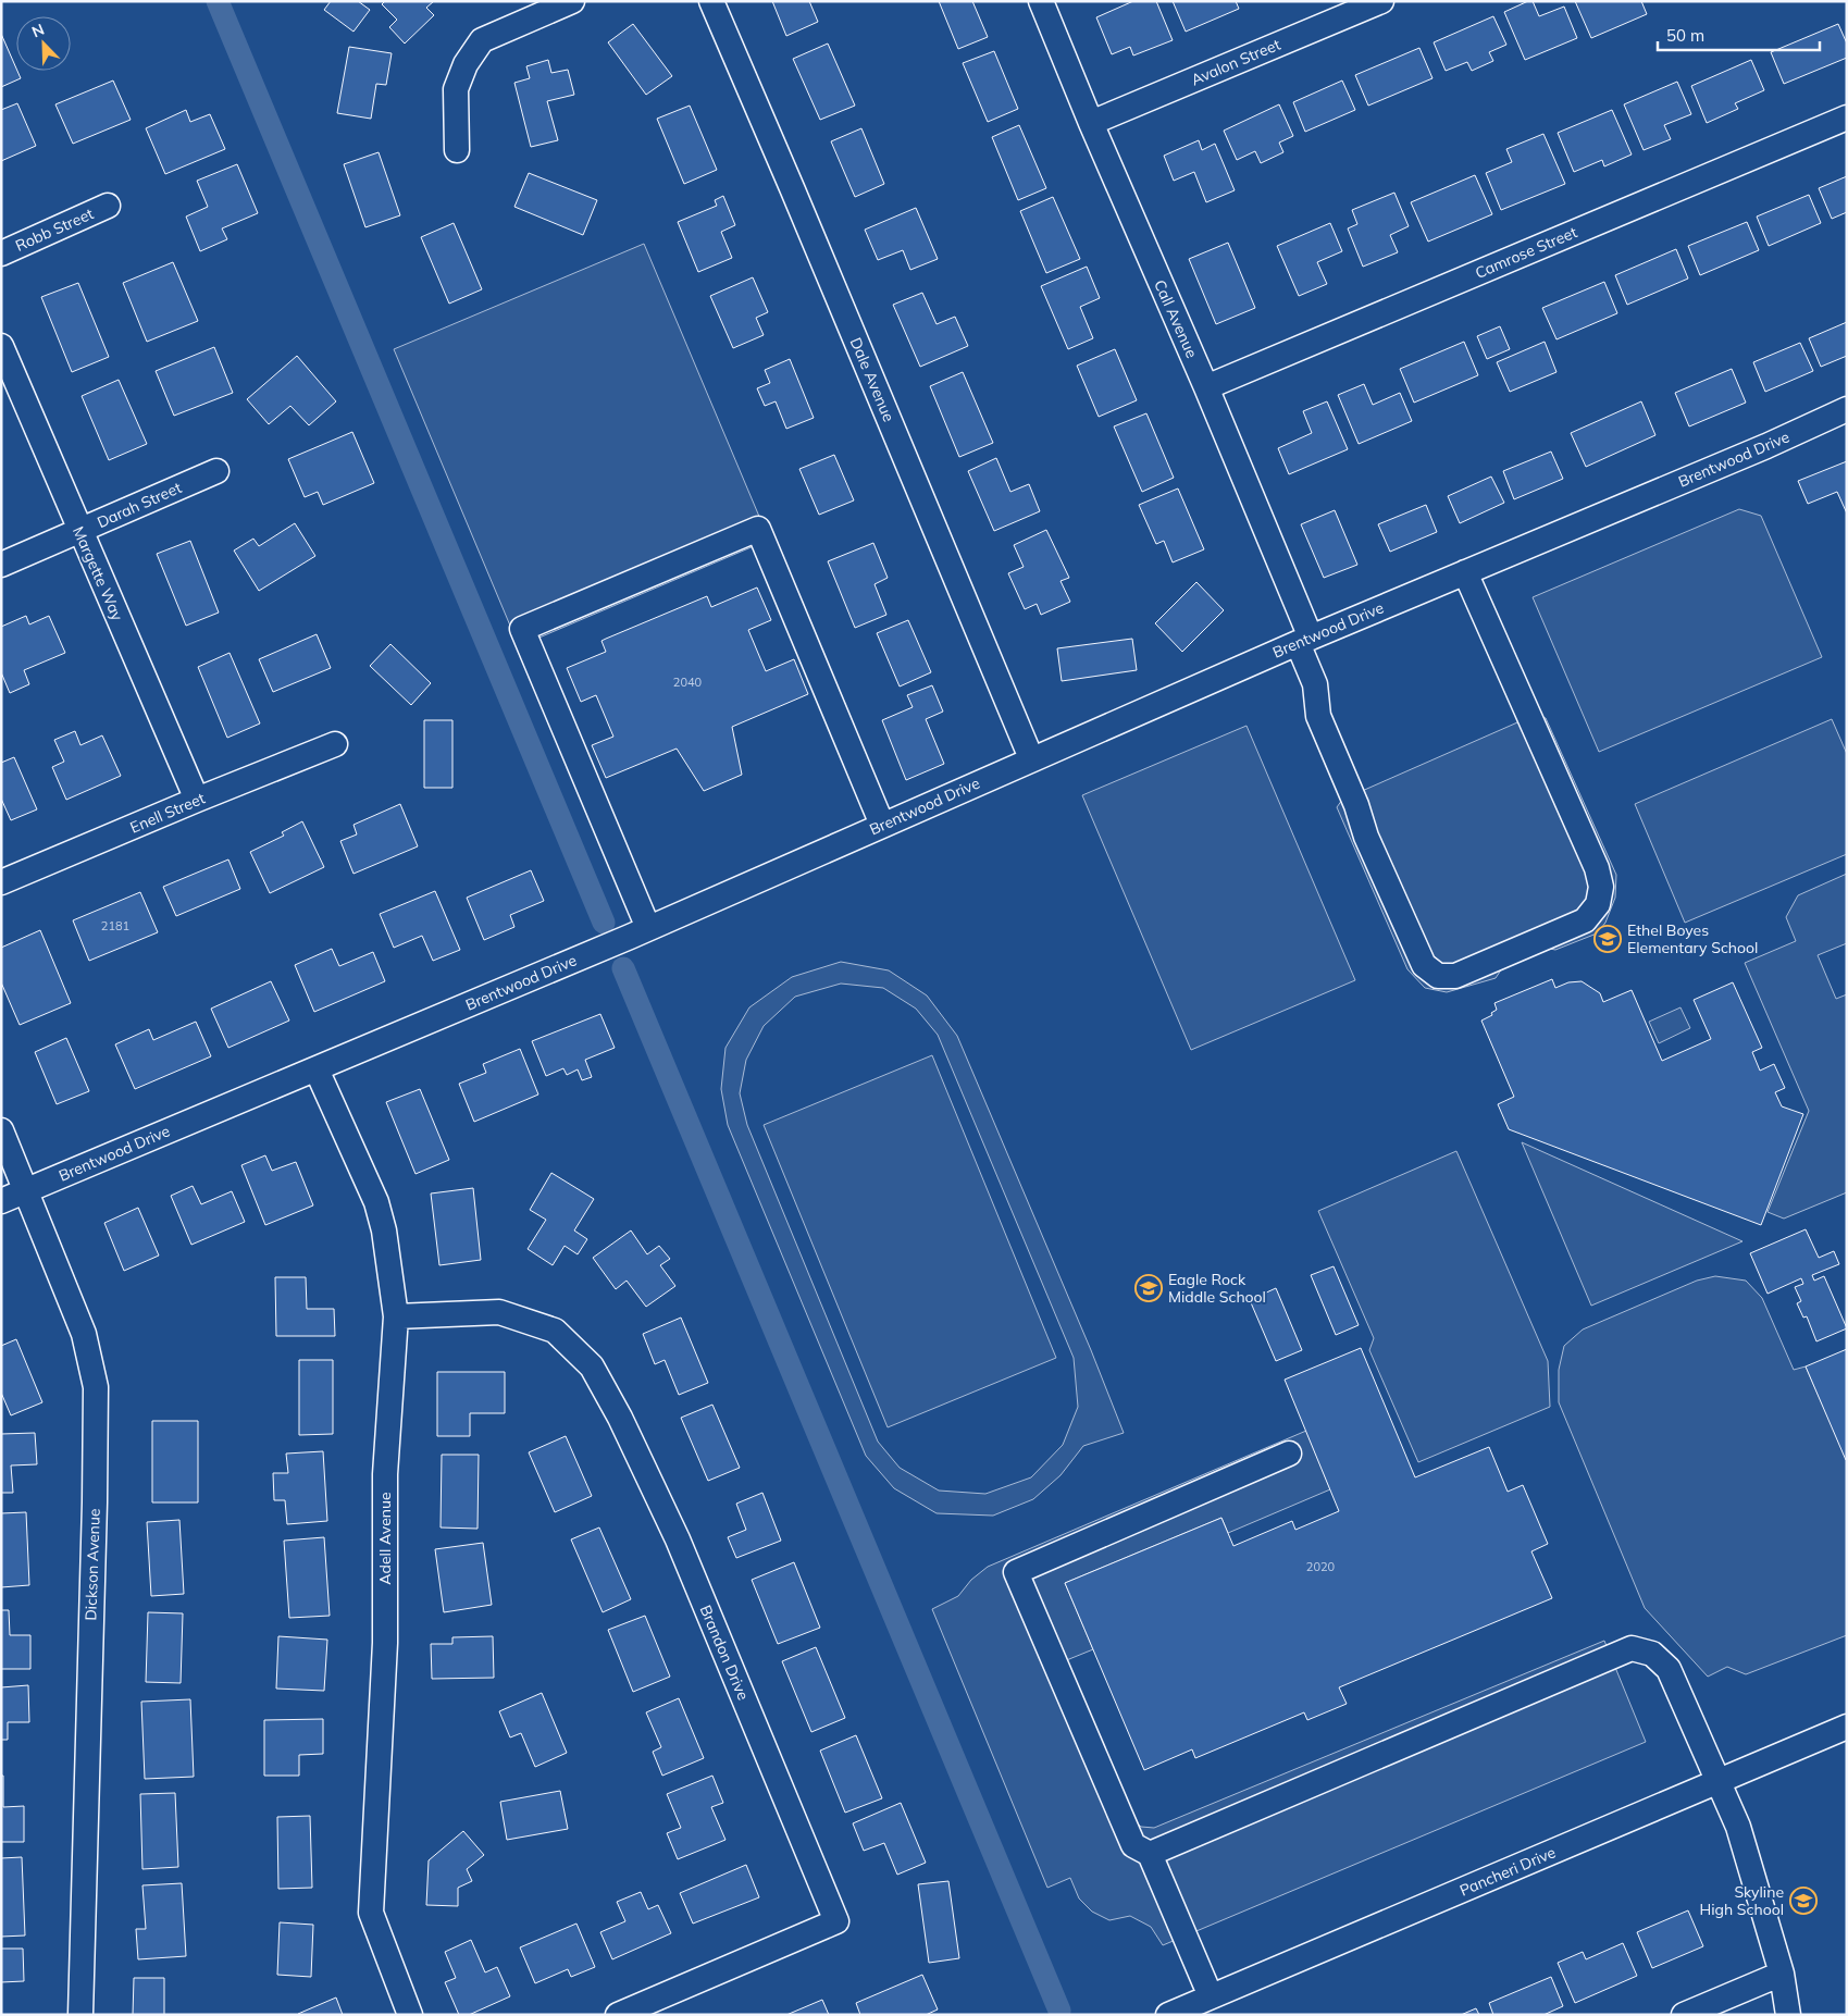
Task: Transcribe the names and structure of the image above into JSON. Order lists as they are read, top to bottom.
{
  "streets": {
    "street": [
      "Avalon Street",
      "Robb Street",
      "Camrose Street",
      "Call Avenue",
      "Dale Avenue",
      "Brentwood Drive",
      "Darah Street",
      "Margette Way",
      "Enell Street",
      "Adell Avenue",
      "Dickson Avenue",
      "Brandon Drive",
      "Pancheri Drive"
    ]
  },
  "crossings": [
    ["Avalon Street", "Call Avenue"],
    ["Camrose Street", "Call Avenue"],
    ["Call Avenue", "Brentwood Drive"],
    ["Dale Avenue", "Brentwood Drive"],
    ["Brentwood Drive", "Adell Avenue"],
    ["Brentwood Drive", "Dickson Avenue"],
    ["Darah Street", "Margette Way"],
    ["Margette Way", "Enell Street"],
    ["Adell Avenue", "Brandon Drive"]
  ],
  "places": {
    "school or university": ["Ethel Boyes Elementary School", "Eagle Rock Middle School", "Skyline High School"]
  },
  "house_numbers": ["2040", "2181", "2020"],
  "scale_bar": "50 m",
  "north": "top left"
}
